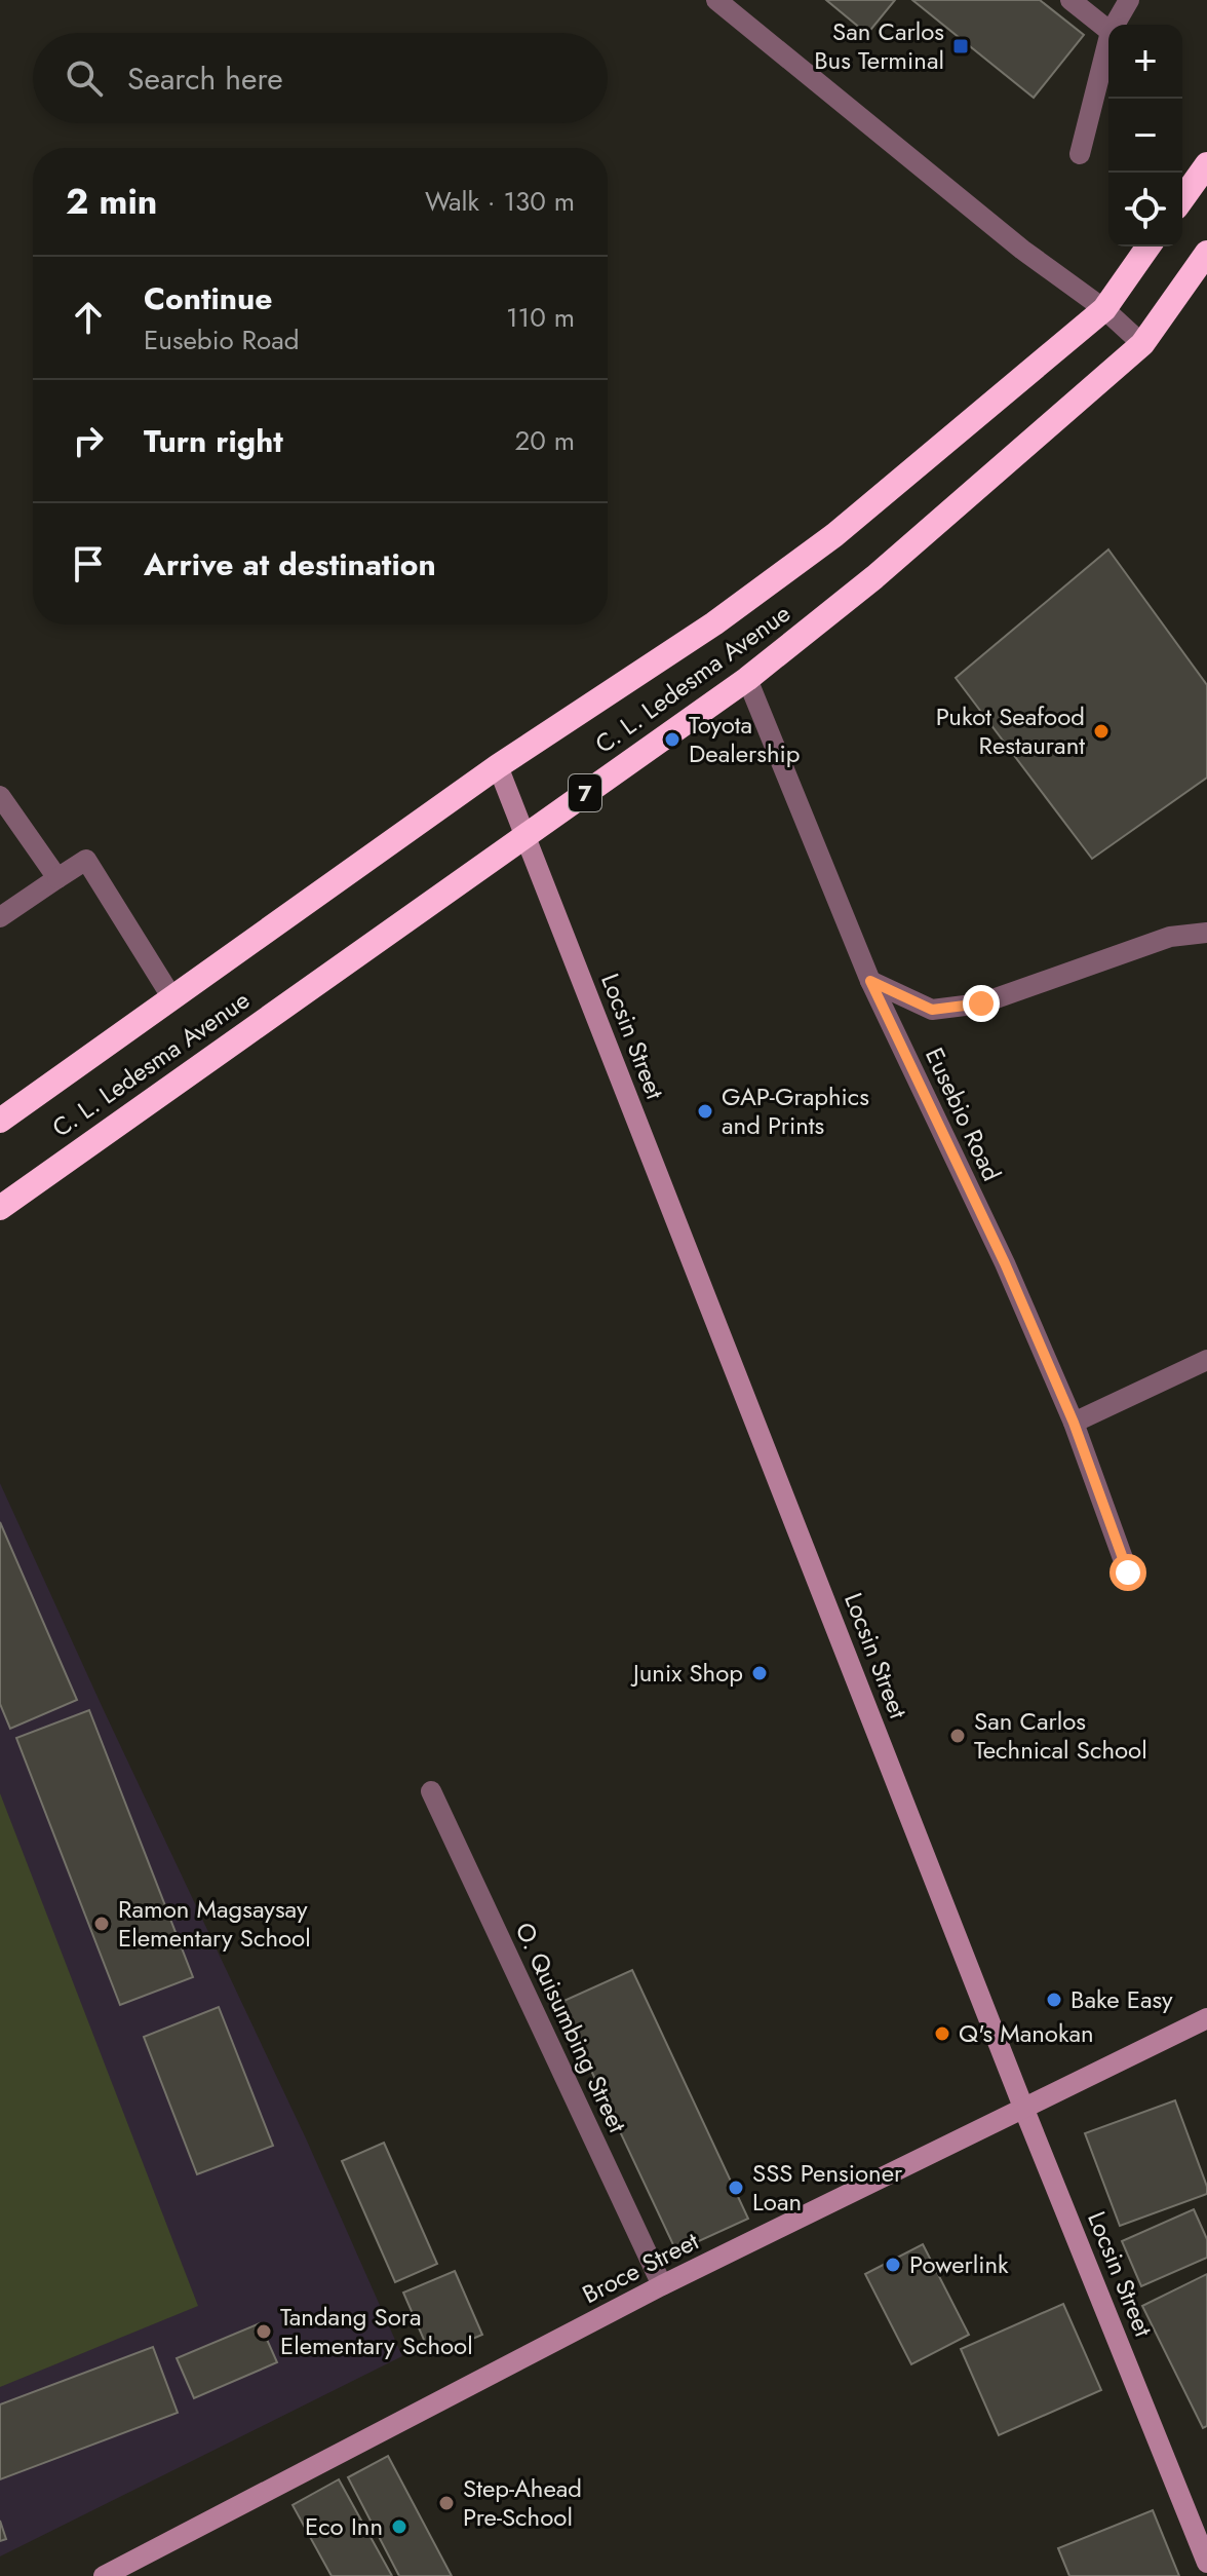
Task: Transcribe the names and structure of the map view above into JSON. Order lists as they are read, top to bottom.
{
  "streets": {
    "highway": ["C. L. Ledesma Avenue", "7"],
    "street": [
      "Locsin Street",
      "Eusebio Road",
      "O. Quisumbing Street",
      "Broce Street"
    ]
  },
  "crossings": [
    ["C. L. Ledesma Avenue", "Locsin Street"],
    ["C. L. Ledesma Avenue", "Eusebio Road"],
    ["Locsin Street", "Broce Street"],
    ["O. Quisumbing Street", "Broce Street"]
  ],
  "places": {
    "transit": ["San Carlos Bus Terminal"],
    "other": [
      "Pukot Seafood Restaurant",
      "Toyota Dealership",
      "GAP-Graphics and Prints",
      "Junix Shop",
      "San Carlos Technical School",
      "Ramon Magsaysay Elementary School",
      "Bake Easy",
      "Q's Manokan",
      "SSS Pensioner Loan",
      "Powerlink",
      "Tandang Sora Elementary School",
      "Step-Ahead Pre-School",
      "Eco Inn"
    ]
  },
  "page": {
    "map_buttons": ["+", "−"],
    "search": "Search here",
    "heading": ["2 min", "Walk · 130 m"],
    "list": [
      ["Continue", "Eusebio Road", "110 m"],
      ["Turn right", "20 m"],
      "Arrive at destination"
    ]
  }
}
